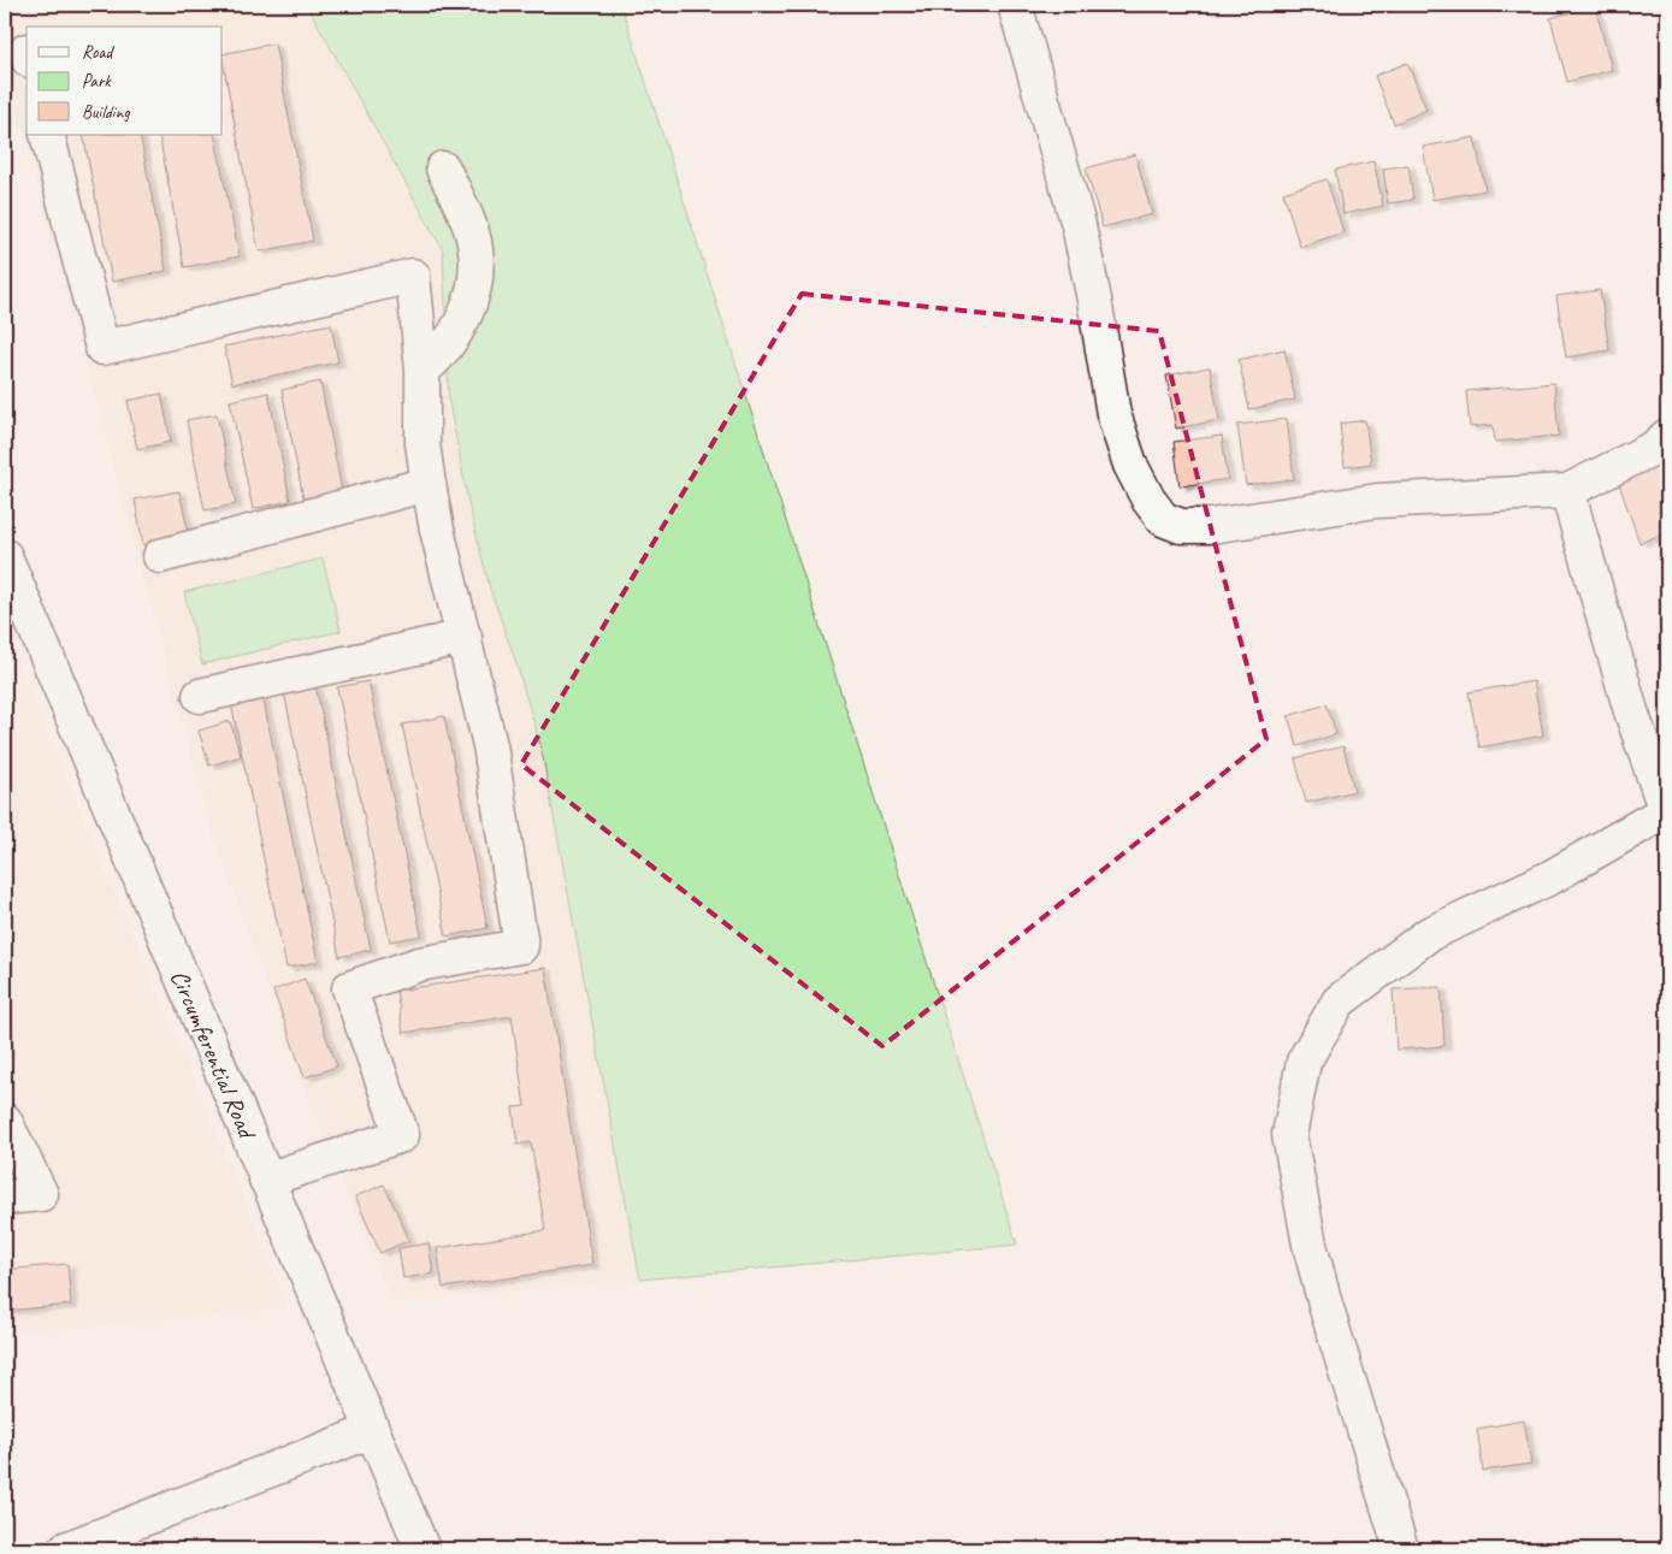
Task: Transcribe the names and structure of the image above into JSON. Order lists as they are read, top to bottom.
{
  "streets": {
    "street": ["Circumferential Road"]
  },
  "legend": ["Road", "Park", "Building"]
}
